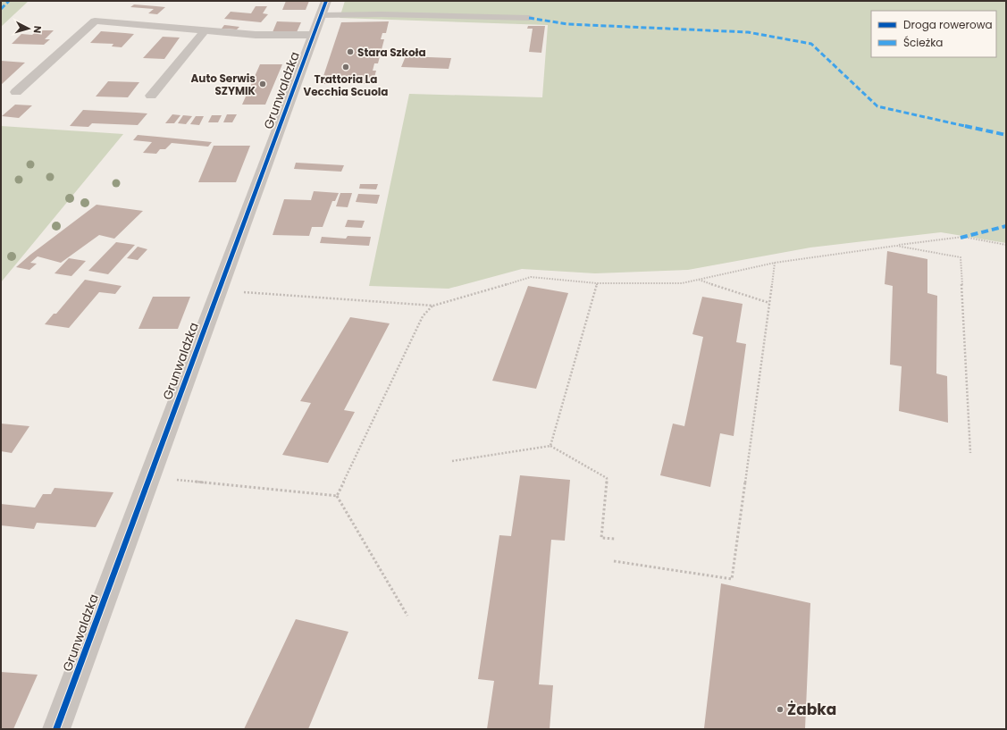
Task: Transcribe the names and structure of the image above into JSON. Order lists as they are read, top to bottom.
{
  "streets": {
    "street": ["Grunwaldzka"]
  },
  "places": [
    "Stara Szkoła",
    "Trattoria La Vecchia Scuola",
    "Auto Serwis SZYMIK",
    "Żabka"
  ],
  "legend": ["Droga rowerowa", "Ścieżka"],
  "north": "right"
}
